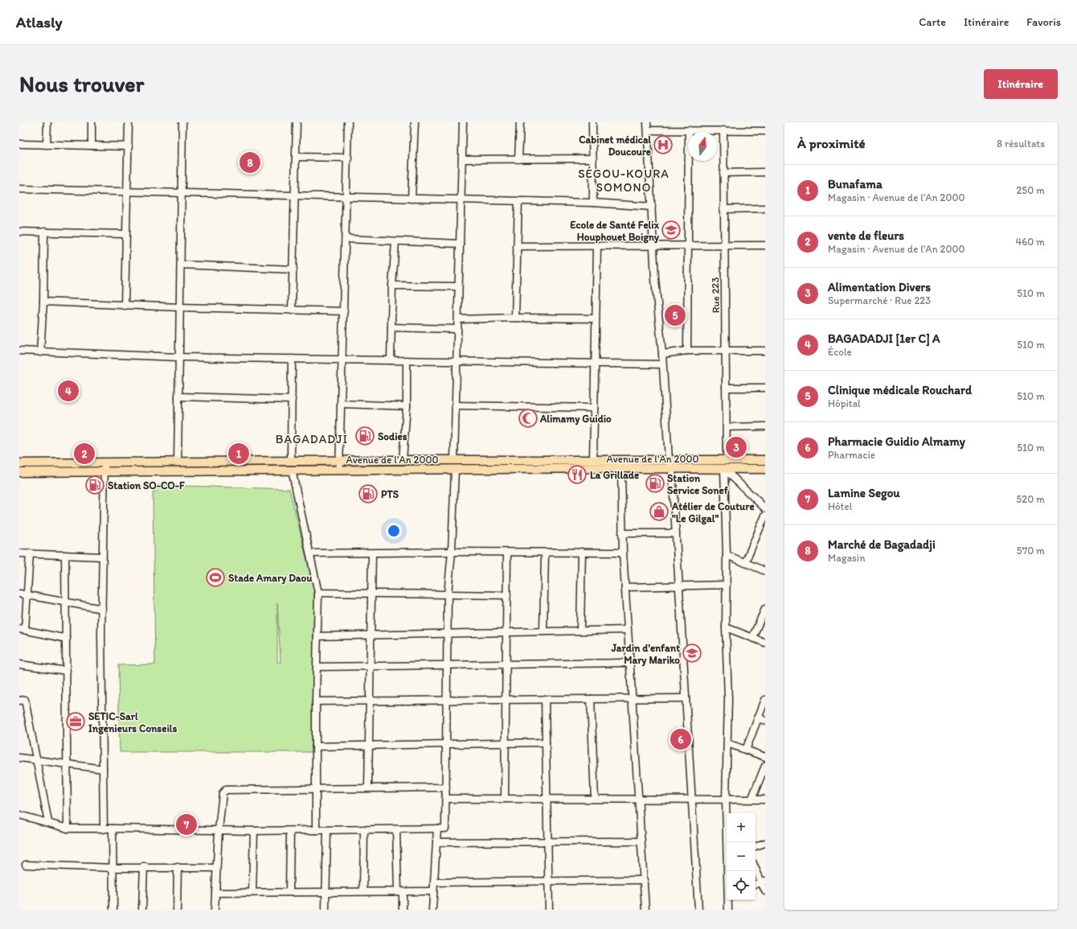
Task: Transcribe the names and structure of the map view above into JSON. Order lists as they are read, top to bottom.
{
  "streets": {
    "main road": ["Avenue de l'An 2000"],
    "street": ["Rue 223"]
  },
  "crossings": [
    ["Rue 223", "Avenue de l'An 2000"]
  ],
  "districts": ["SÉGOU-KOURA SOMONO", "BAGADADJI"],
  "places": {
    "hospital": ["Cabinet médical Doucoure"],
    "school or university": ["Ecole de Santé Felix Houphouet Boigny", "Jardin d'enfant Mary Mariko"],
    "mosque": ["Alimamy Guidio"],
    "fuel station": [
      "Sodies",
      "Station Service Sonef",
      "Station SO-CO-F",
      "PTS"
    ],
    "restaurant": ["La Grillade"],
    "shop": ["Atélier de Couture \"Le Gilgal\""],
    "sports": ["Stade Amary Daou"],
    "office": ["SETIC-Sarl Ingenieurs Conseils"]
  },
  "north": "top",
  "page": {
    "header": "Atlasly",
    "nav": ["Carte", "Itinéraire", "Favoris"],
    "buttons": "Itinéraire",
    "title": "Nous trouver",
    "heading": ["À proximité", "8 résultats"],
    "pins": [
      "8",
      "5",
      "4",
      "3",
      "1",
      "2",
      "6",
      "7"
    ],
    "list": [
      {
        "mark": "1",
        "name": "Bunafama",
        "note": "Magasin · Avenue de l'An 2000",
        "value": "250 m"
      },
      {
        "mark": "2",
        "name": "vente de fleurs",
        "note": "Magasin · Avenue de l'An 2000",
        "value": "460 m"
      },
      {
        "mark": "3",
        "name": "Alimentation Divers",
        "note": "Supermarché · Rue 223",
        "value": "510 m"
      },
      {
        "mark": "4",
        "name": "BAGADADJI [1er C] A",
        "note": "École",
        "value": "510 m"
      },
      {
        "mark": "5",
        "name": "Clinique médicale Rouchard",
        "note": "Hôpital",
        "value": "510 m"
      },
      {
        "mark": "6",
        "name": "Pharmacie Guidio Almamy",
        "note": "Pharmacie",
        "value": "510 m"
      },
      {
        "mark": "7",
        "name": "Lamine Segou",
        "note": "Hôtel",
        "value": "520 m"
      },
      {
        "mark": "8",
        "name": "Marché de Bagadadji",
        "note": "Magasin",
        "value": "570 m"
      }
    ],
    "map_buttons": ["+", "−"]
  }
}
